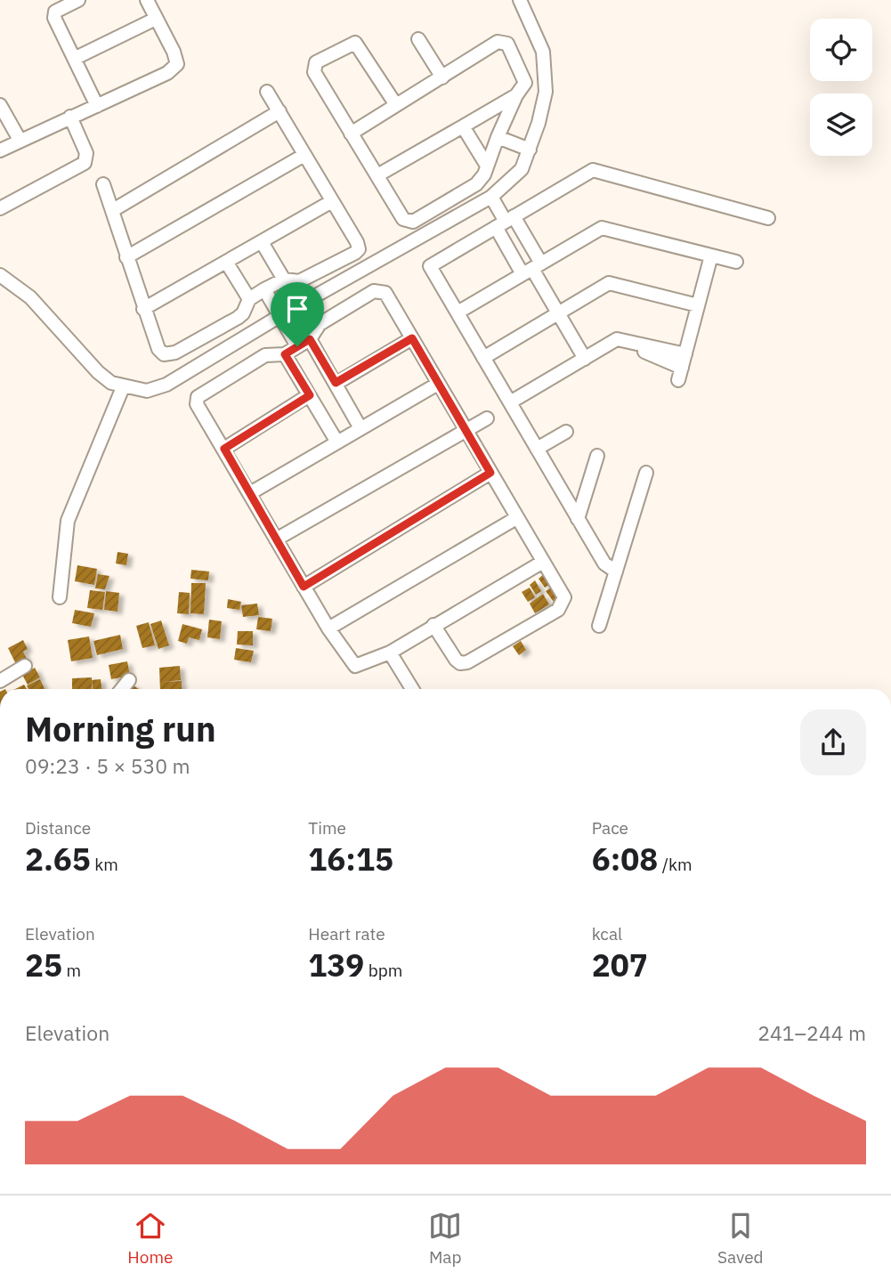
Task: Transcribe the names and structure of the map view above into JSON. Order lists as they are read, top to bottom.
{
  "page": {
    "heading": ["Morning run", "09:23 · 5 × 530 m"],
    "stats": [
      ["Distance", "2.65 km"],
      ["Time", "16:15"],
      ["Pace", "6:08 /km"],
      ["Elevation", "25 m"],
      ["Heart rate", "139 bpm"],
      ["kcal", "207"]
    ],
    "chart": ["Elevation", "241–244 m"],
    "tabs": ["Home", "Map", "Saved"]
  }
}
